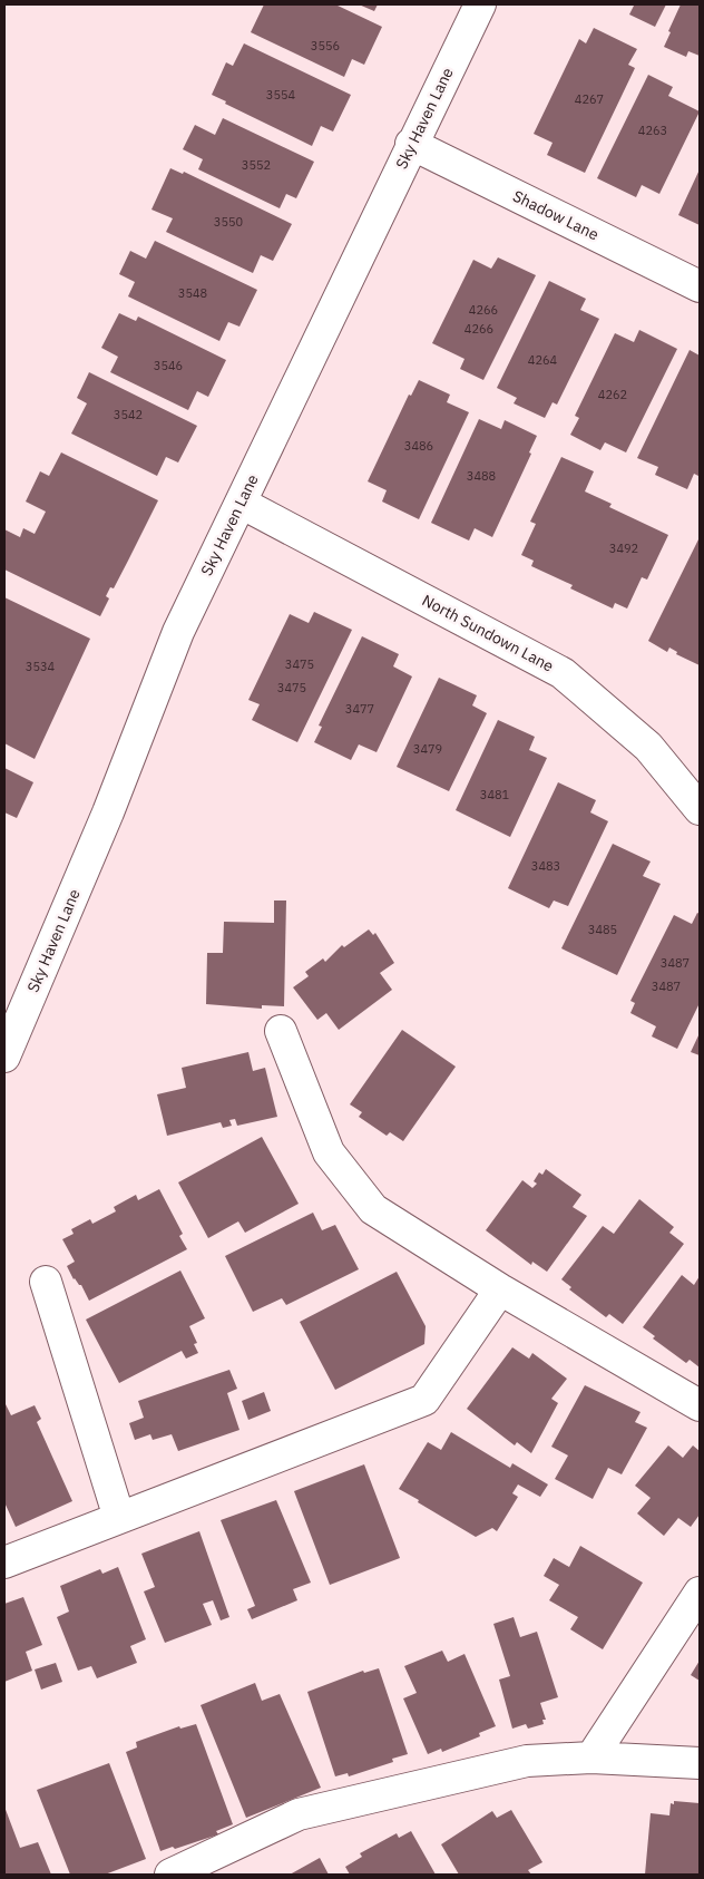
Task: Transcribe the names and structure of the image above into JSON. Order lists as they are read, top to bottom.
{
  "streets": {
    "street": ["Sky Haven Lane", "Shadow Lane", "North Sundown Lane"]
  },
  "crossings": [
    ["Sky Haven Lane", "Shadow Lane"],
    ["Sky Haven Lane", "North Sundown Lane"]
  ],
  "house_numbers": [
    "3556",
    "3554",
    "4267",
    "4263",
    "3552",
    "3550",
    "3548",
    "4266",
    "4266",
    "4264",
    "3546",
    "4262",
    "3542",
    "3486",
    "3488",
    "3492",
    "3475",
    "3534",
    "3475",
    "3477",
    "3479",
    "3481",
    "3483",
    "3485",
    "3487",
    "3487"
  ]
}
